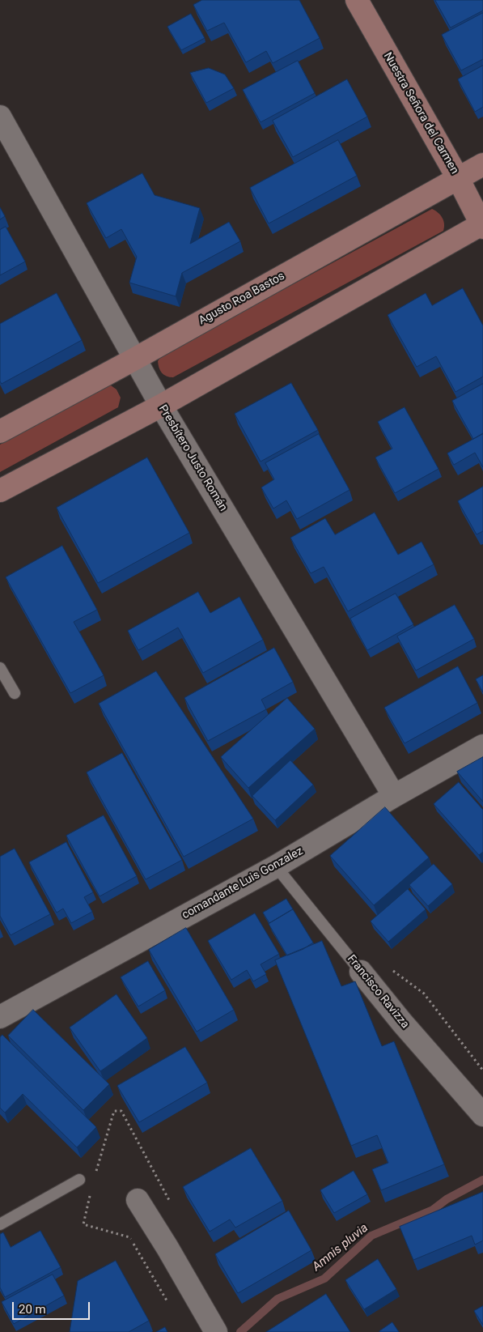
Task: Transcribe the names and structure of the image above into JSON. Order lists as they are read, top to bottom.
{
  "streets": {
    "street": [
      "Nuestra Señora del Carmen",
      "Agusto Roa Bastos",
      "Presbítero Justo Román",
      "comandante Luis Gonzalez",
      "Francisco Ravizza"
    ]
  },
  "crossings": [
    ["Nuestra Señora del Carmen", "Agusto Roa Bastos"],
    ["Agusto Roa Bastos", "Presbítero Justo Román"],
    ["Presbítero Justo Román", "comandante Luis Gonzalez"],
    ["comandante Luis Gonzalez", "Francisco Ravizza"]
  ],
  "water": ["Amnis pluvia"],
  "scale_bar": "20 m"
}
